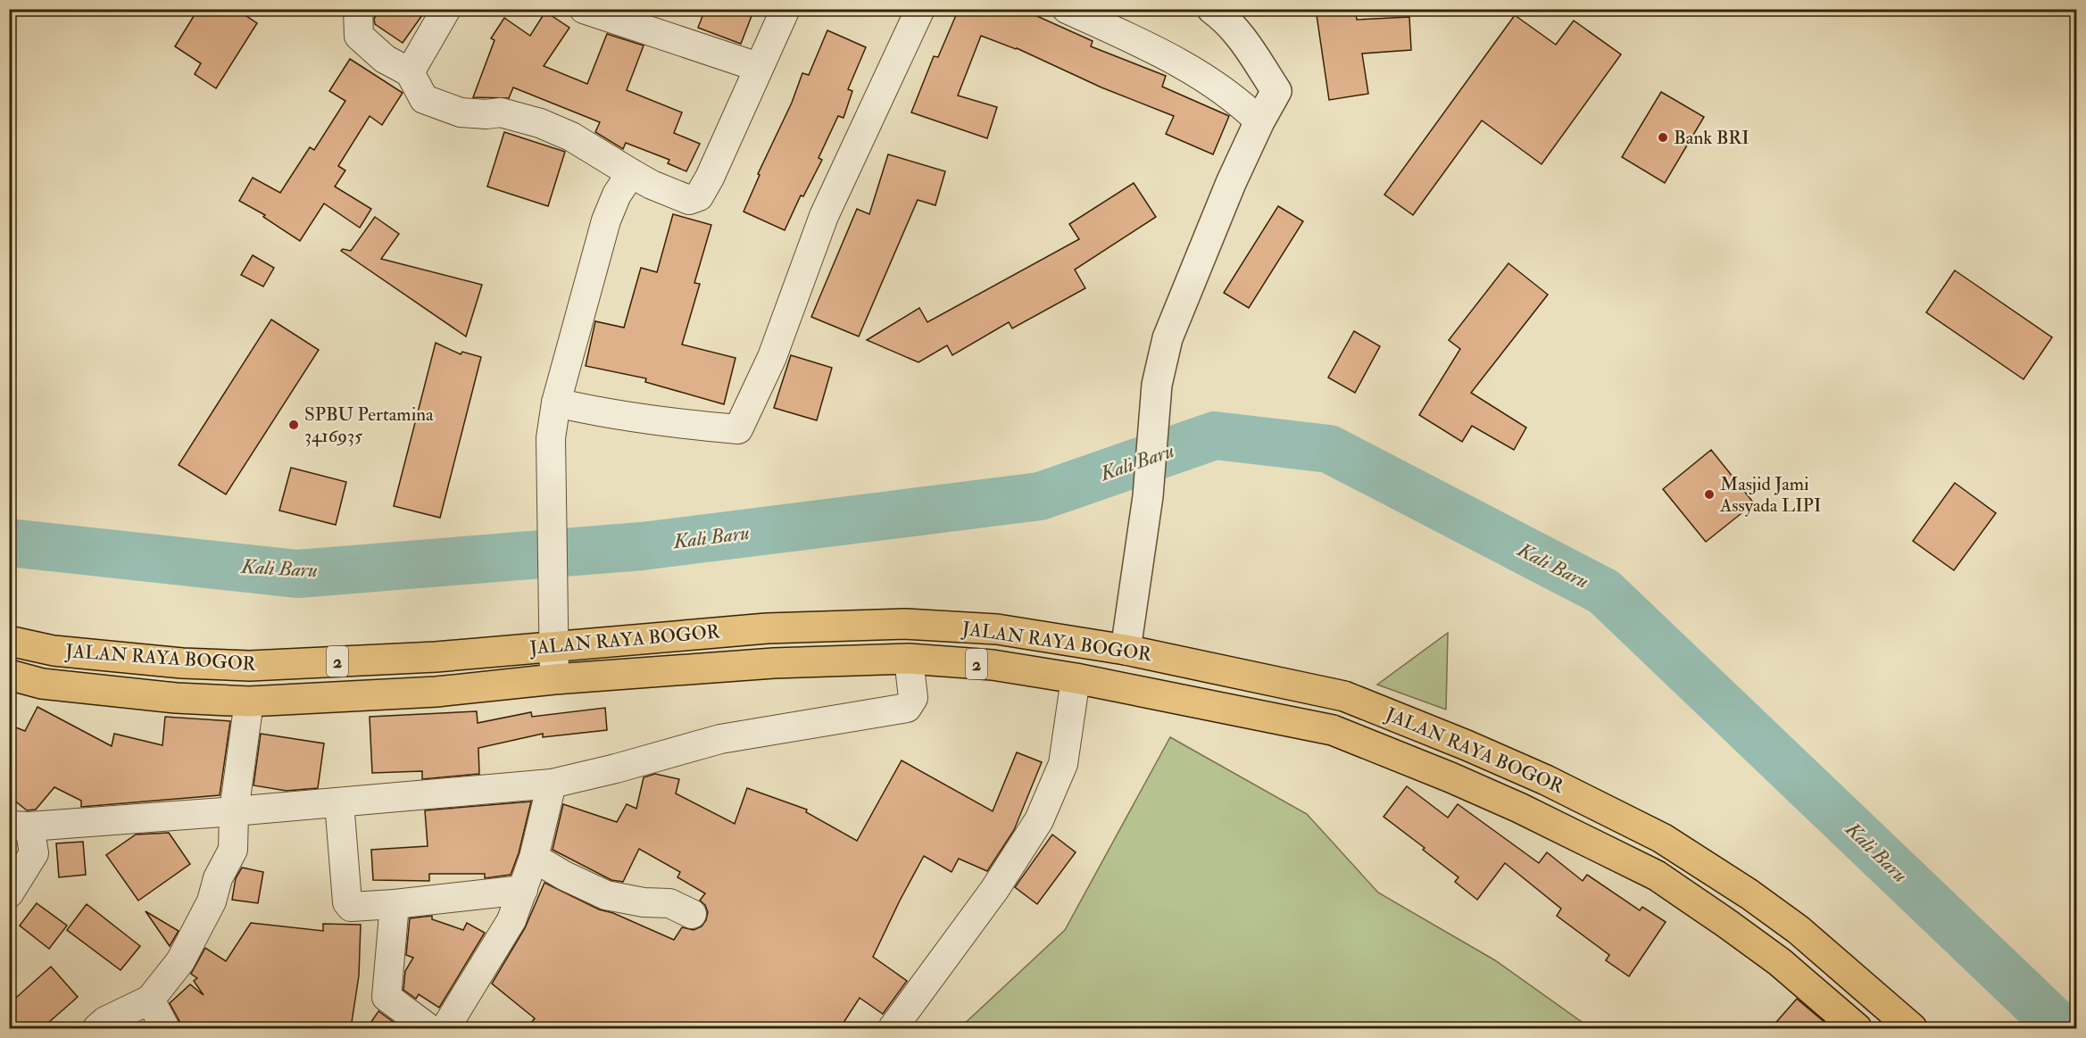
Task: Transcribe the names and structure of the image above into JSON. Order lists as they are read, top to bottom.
{
  "streets": {
    "highway": ["JALAN RAYA BOGOR", "2"]
  },
  "water": ["Kali Baru"],
  "places": ["Bank BRI", "SPBU Pertamina 3416935", "Masjid Jami Assyada LIPI"]
}
